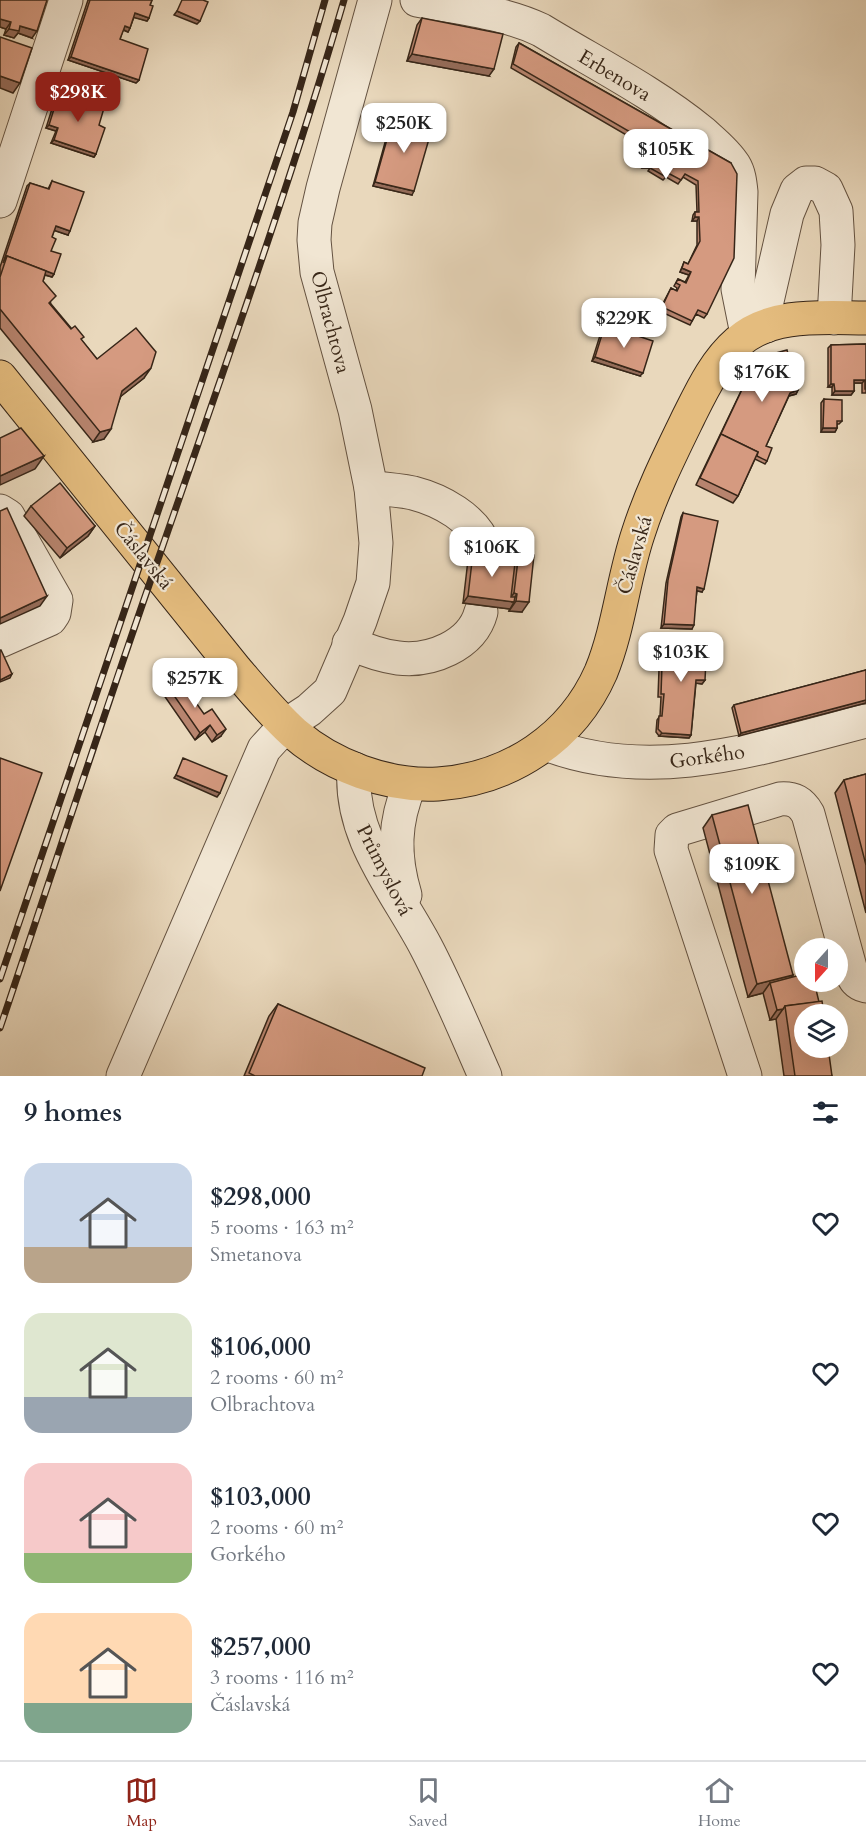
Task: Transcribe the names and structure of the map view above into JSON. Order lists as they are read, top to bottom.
{
  "streets": {
    "main road": ["Čáslavská"],
    "street": [
      "Erbenova",
      "Olbrachtova",
      "Gorkého",
      "Průmyslová"
    ]
  },
  "crossings": [
    ["Erbenova", "Čáslavská"],
    ["Olbrachtova", "Čáslavská"],
    ["Čáslavská", "Gorkého"],
    ["Čáslavská", "Průmyslová"]
  ],
  "north": "bottom",
  "page": {
    "price": [
      "$298K",
      "$250K",
      "$105K",
      "$229K",
      "$176K",
      "$106K",
      "$103K",
      "$257K",
      "$109K"
    ],
    "heading": "9 homes",
    "list": [
      {
        "name": "$298,000",
        "note": "5 rooms · 163 m² · Smetanova"
      },
      {
        "name": "$106,000",
        "note": "2 rooms · 60 m² · Olbrachtova"
      },
      {
        "name": "$103,000",
        "note": "2 rooms · 60 m² · Gorkého"
      },
      {
        "name": "$257,000",
        "note": "3 rooms · 116 m² · Čáslavská"
      }
    ],
    "tabs": ["Map", "Saved", "Home"]
  }
}
